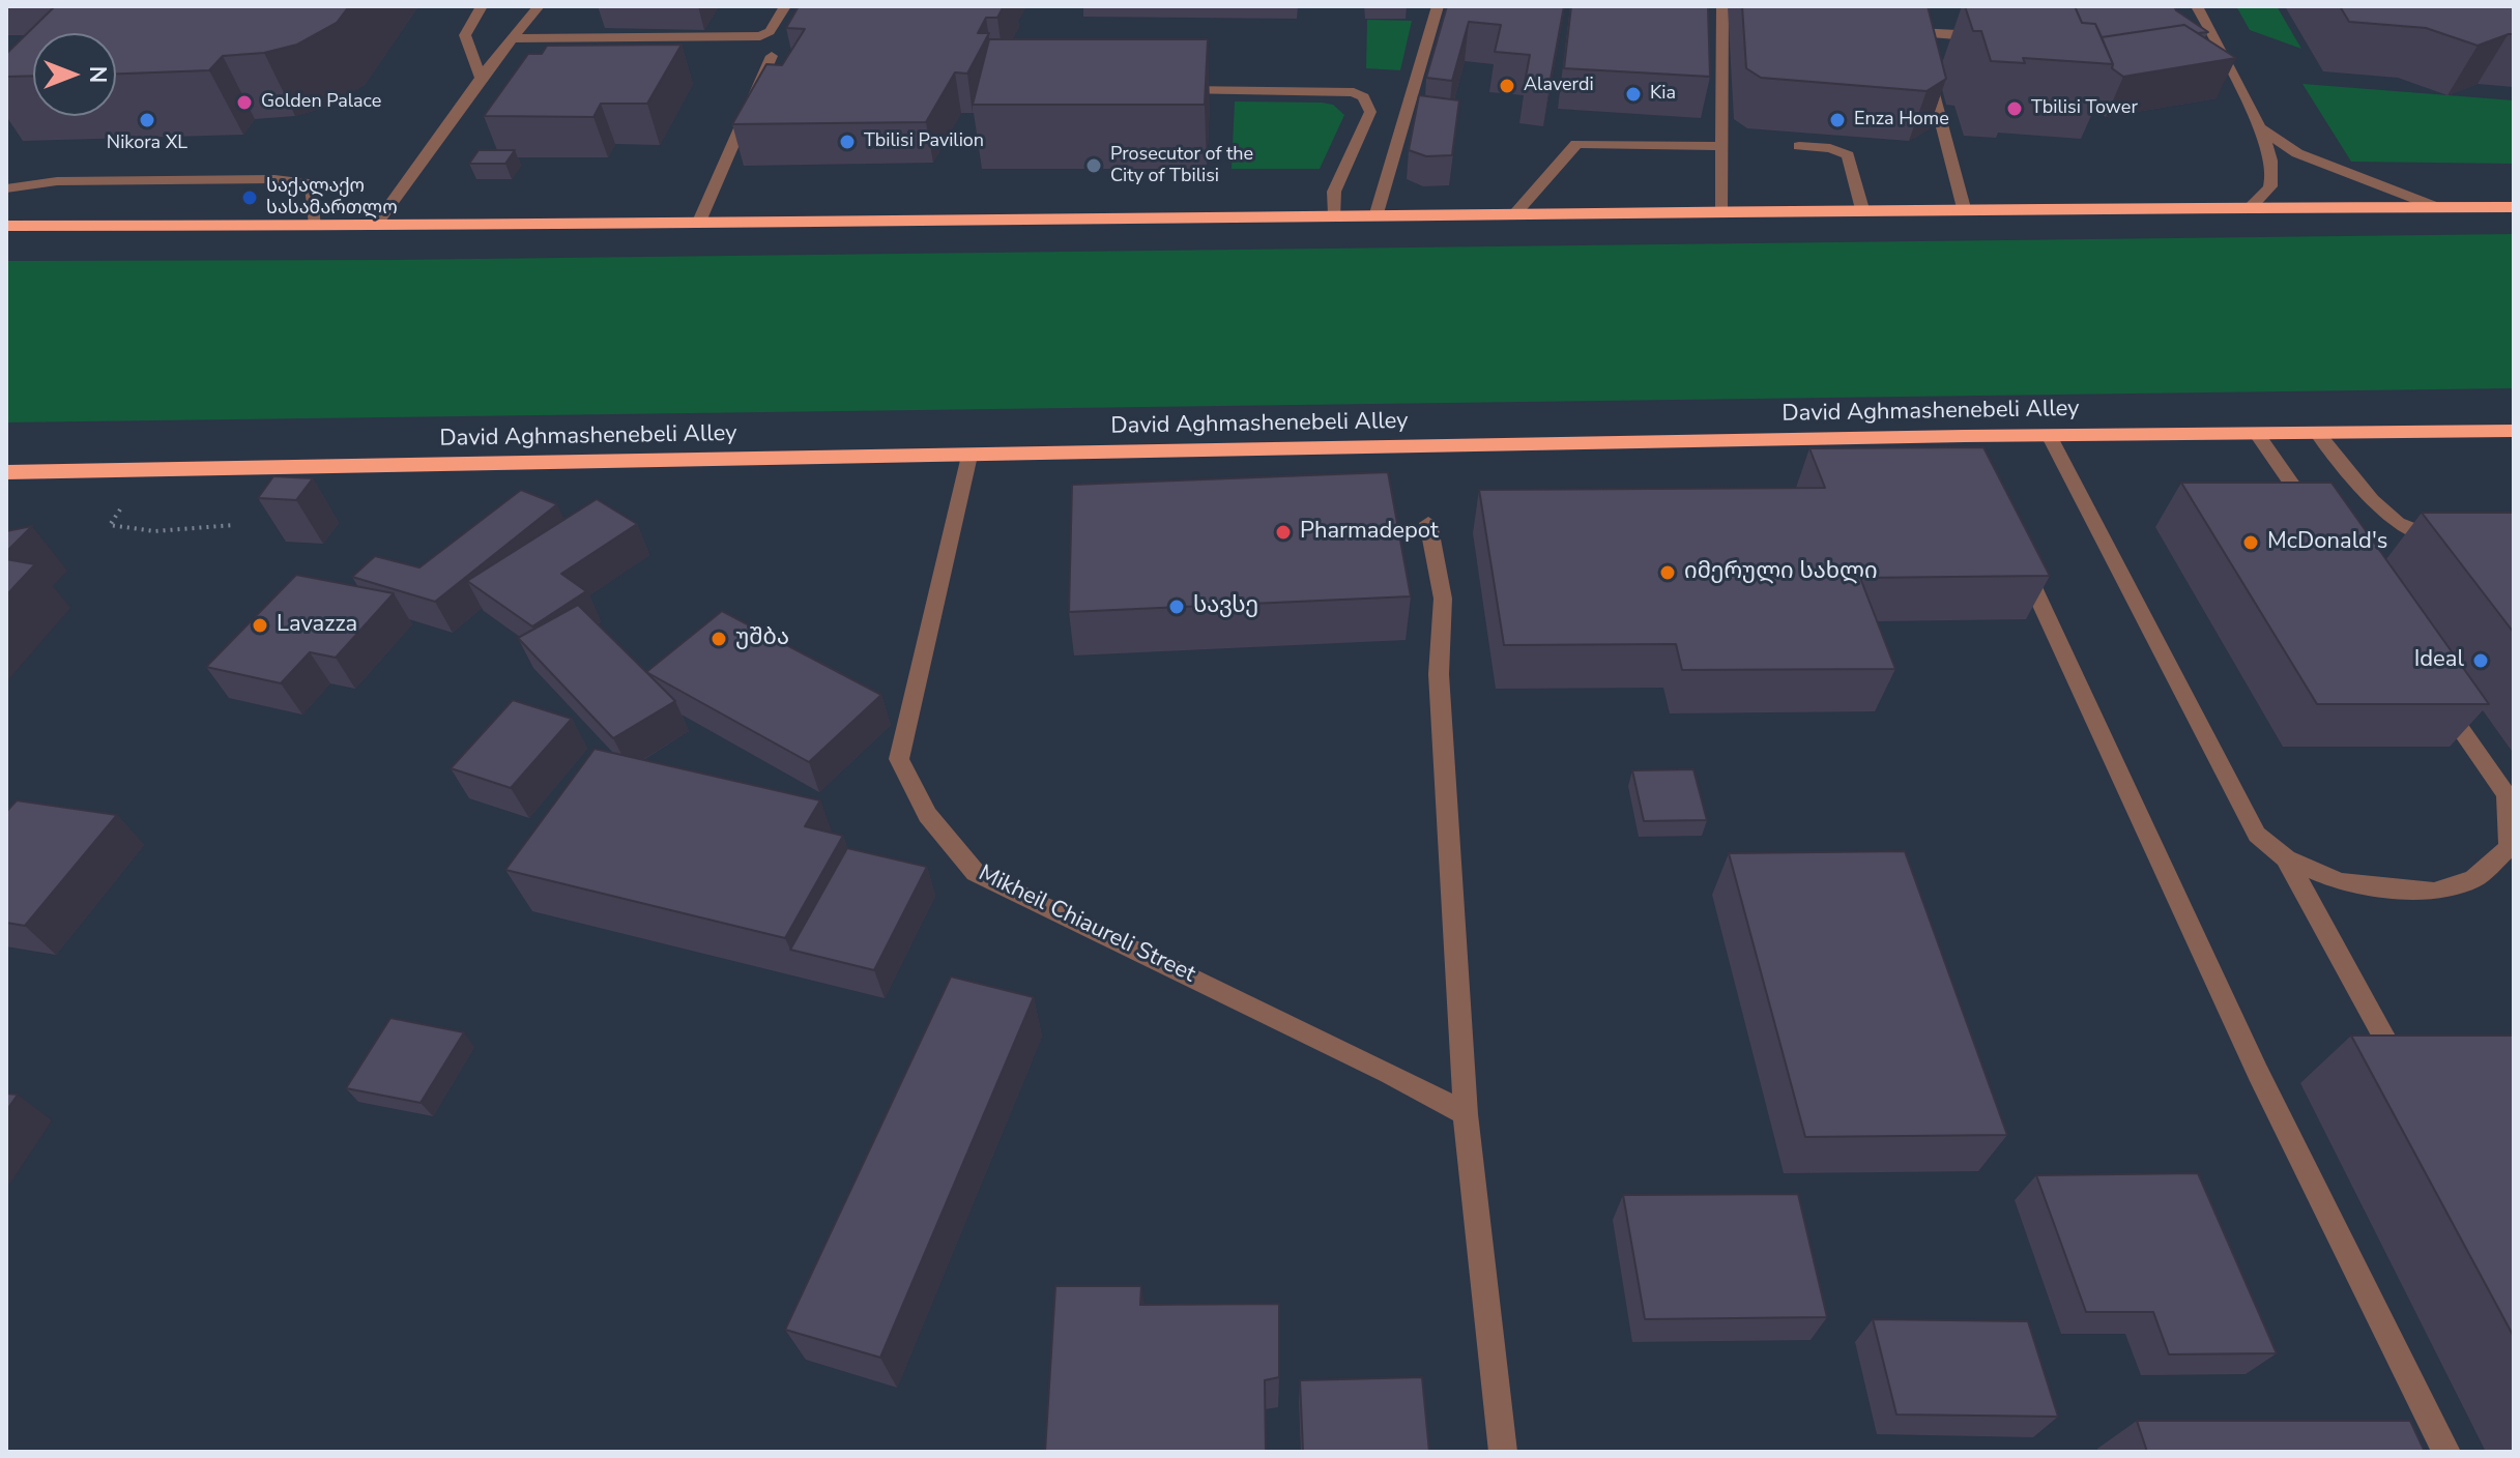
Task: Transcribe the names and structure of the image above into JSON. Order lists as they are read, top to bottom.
{
  "streets": {
    "highway": ["David Aghmashenebeli Alley"],
    "street": ["Mikheil Chiaureli Street"]
  },
  "crossings": [
    ["David Aghmashenebeli Alley", "Mikheil Chiaureli Street"]
  ],
  "places": [
    "Alaverdi",
    "Kia",
    "Golden Palace",
    "Tbilisi Tower",
    "Nikora XL",
    "Enza Home",
    "Tbilisi Pavilion",
    "Prosecutor of the City of Tbilisi",
    "საქალაქო სასამართლო",
    "Pharmadepot",
    "McDonald's",
    "იმერული სახლი",
    "სავსე",
    "Lavazza",
    "უშბა",
    "Ideal"
  ],
  "north": "right"
}
